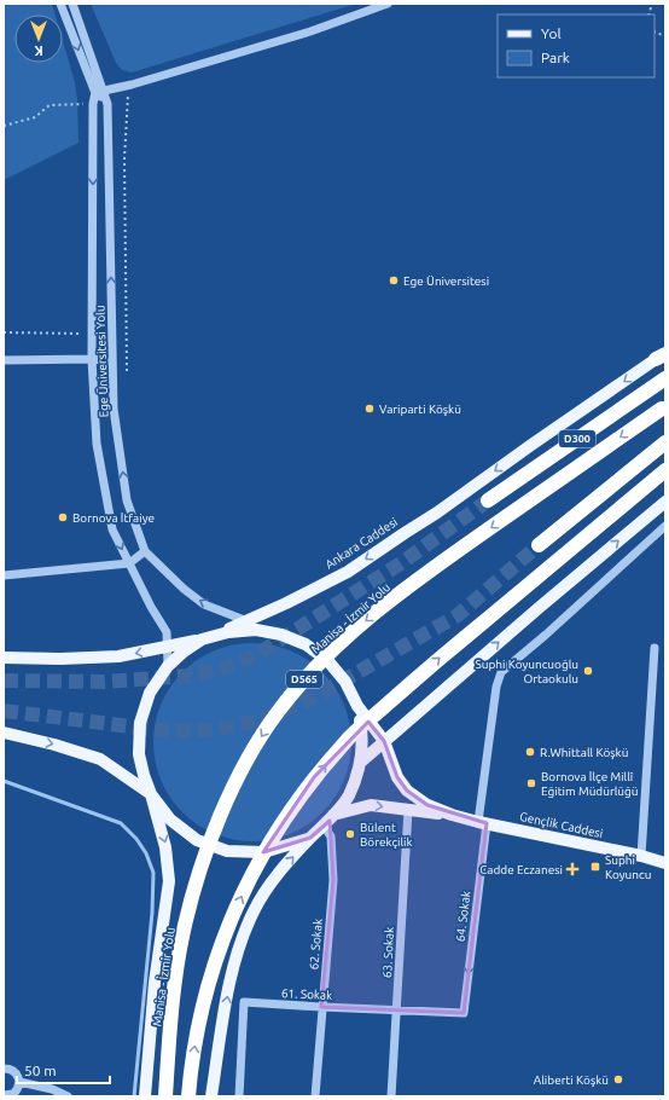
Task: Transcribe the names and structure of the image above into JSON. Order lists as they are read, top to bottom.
{
  "streets": {
    "highway": ["D300", "Manisa - İzmir Yolu", "D565"],
    "main road": ["Ankara Caddesi", "Gençlik Caddesi"],
    "street": [
      "Ege Üniversitesi Yolu",
      "64. Sokak",
      "62. Sokak",
      "63. Sokak",
      "61. Sokak"
    ]
  },
  "crossings": [
    ["Ege Üniversitesi Yolu", "Ankara Caddesi"],
    ["Gençlik Caddesi", "64. Sokak"],
    ["Gençlik Caddesi", "63. Sokak"],
    ["64. Sokak", "61. Sokak"],
    ["62. Sokak", "61. Sokak"],
    ["63. Sokak", "61. Sokak"]
  ],
  "one_way": ["Ankara Caddesi"],
  "places": {
    "other": [
      "Ege Üniversitesi",
      "Variparti Köşkü",
      "Bornova İtfaiye",
      "Suphi Koyuncuoğlu Ortaokulu",
      "R.Whittall Köşkü",
      "Bornova İlçe Millî Eğitim Müdürlüğü",
      "Bülent Börekçilik",
      "Aliberti Köşkü"
    ],
    "transit": ["Suphi Koyuncu"],
    "health": ["Cadde Eczanesi"]
  },
  "legend": ["Yol", "Park"],
  "scale_bar": "50 m",
  "north": "bottom"
}
